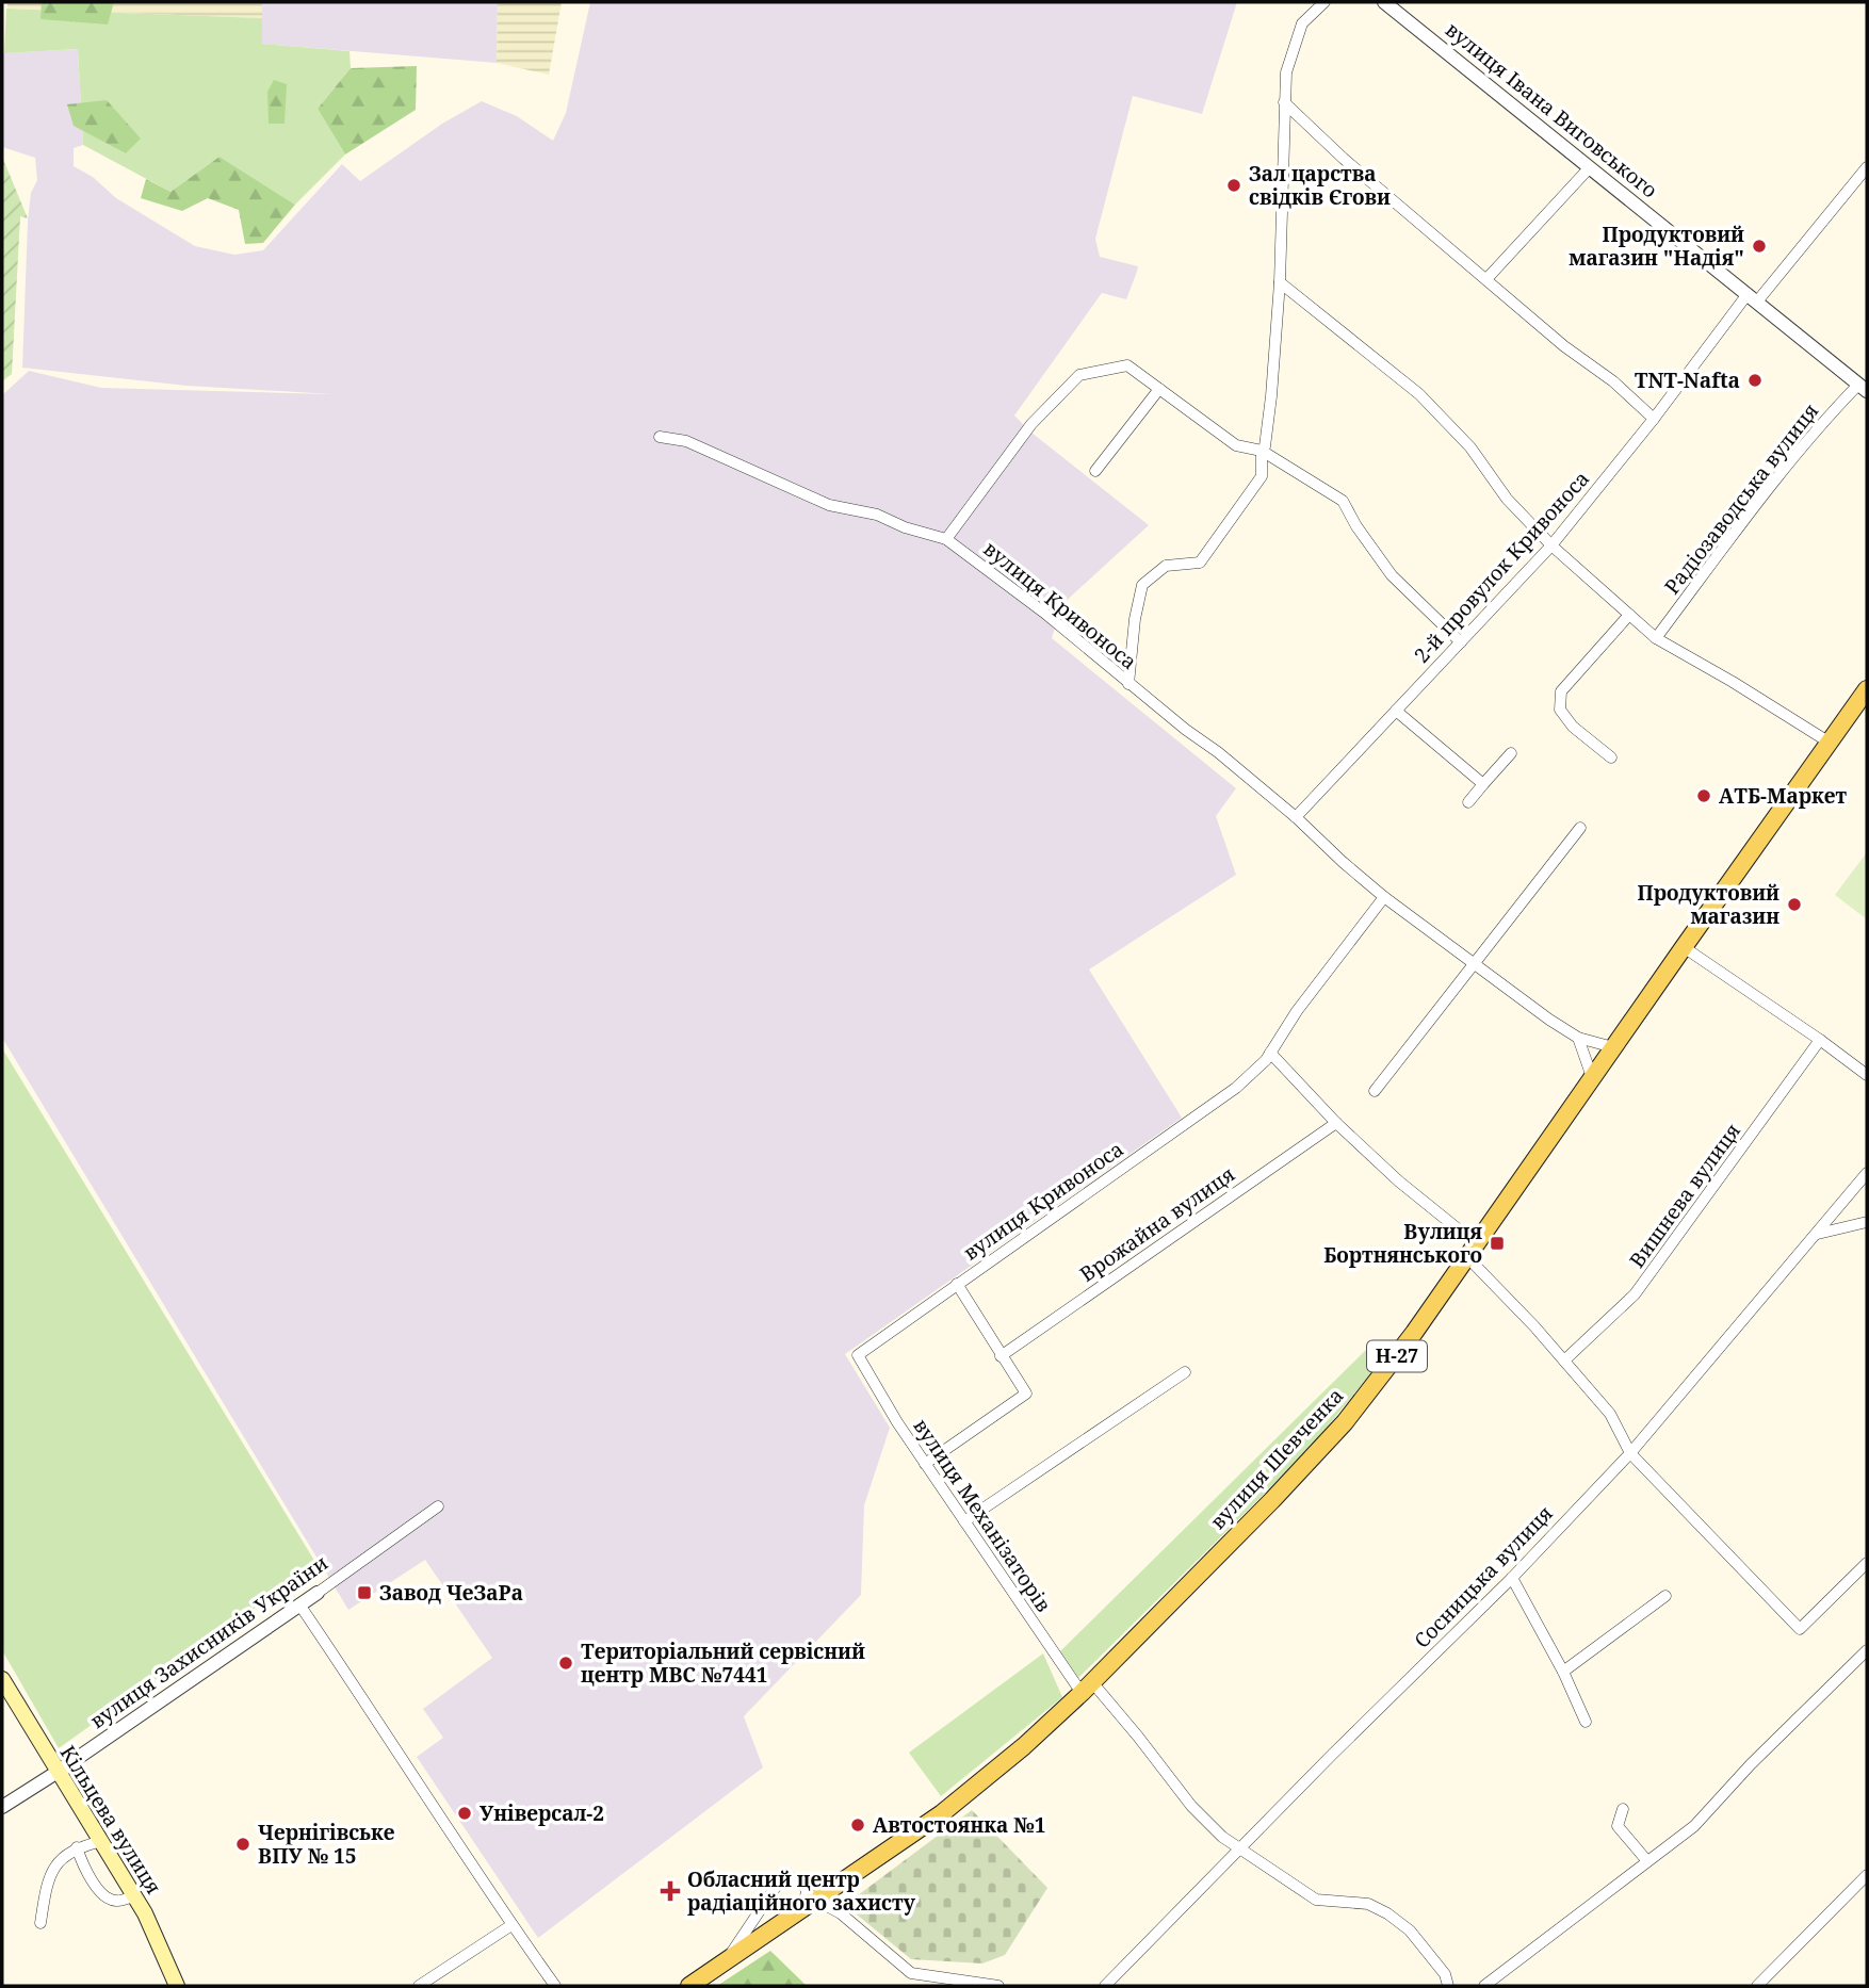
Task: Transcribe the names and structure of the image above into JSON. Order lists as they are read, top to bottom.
{
  "streets": {
    "main road": ["Н-27", "вулиця Шевченка", "Кільцева вулиця"],
    "street": [
      "вулиця Івана Виговського",
      "Радіозаводська вулиця",
      "2-й провулок Кривоноса",
      "вулиця Кривоноса",
      "Вишнева вулиця",
      "Врожайна вулиця",
      "вулиця Механізаторів",
      "Сосницька вулиця",
      "вулиця Захисників України"
    ]
  },
  "crossings": [
    ["вулиця Івана Виговського", "Радіозаводська вулиця"],
    ["вулиця Івана Виговського", "2-й провулок Кривоноса"],
    ["2-й провулок Кривоноса", "вулиця Кривоноса"],
    ["вулиця Кривоноса", "вулиця Шевченка"],
    ["вулиця Кривоноса", "вулиця Механізаторів"],
    ["вулиця Шевченка", "вулиця Механізаторів"],
    ["вулиця Механізаторів", "Сосницька вулиця"],
    ["вулиця Захисників України", "Кільцева вулиця"]
  ],
  "places": {
    "other": [
      "Зал царства свідків Єгови",
      "Продуктовий магазин \"Надія\"",
      "TNT-Nafta",
      "АТБ-Маркет",
      "Продуктовий магазин",
      "Територіальний сервісний центр МВС №7441",
      "Універсал-2",
      "Автостоянка №1",
      "Чернігівське ВПУ № 15"
    ],
    "transit": ["Вулиця Бортнянського", "Завод ЧеЗаРа"],
    "health": ["Обласний центр радіаційного захисту"]
  }
}
